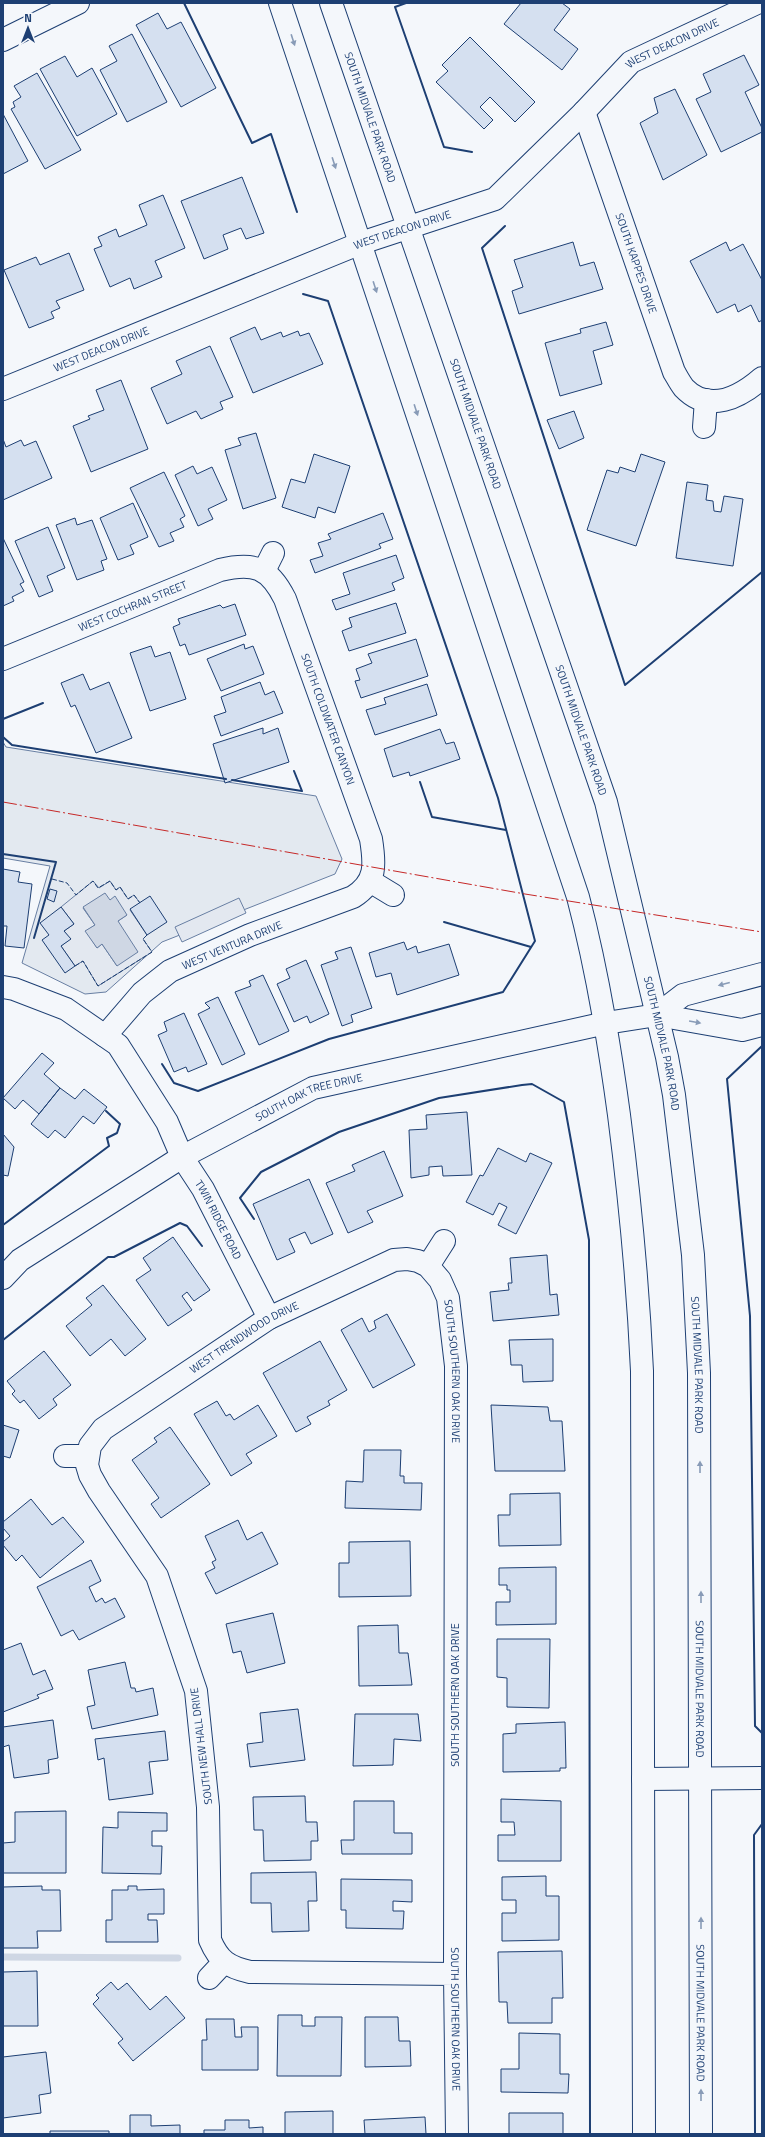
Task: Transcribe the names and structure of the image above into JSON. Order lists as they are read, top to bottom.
{
  "streets": {
    "street": [
      "WEST DEACON DRIVE",
      "SOUTH MIDVALE PARK ROAD",
      "SOUTH KAPPES DRIVE",
      "WEST COCHRAN STREET",
      "SOUTH COLDWATER CANYON",
      "WEST VENTURA DRIVE",
      "SOUTH OAK TREE DRIVE",
      "TWIN RIDGE ROAD",
      "WEST TRENDWOOD DRIVE",
      "SOUTH SOUTHERN OAK DRIVE",
      "SOUTH NEW HALL DRIVE"
    ]
  },
  "crossings": [
    ["WEST DEACON DRIVE", "SOUTH MIDVALE PARK ROAD"],
    ["WEST DEACON DRIVE", "SOUTH KAPPES DRIVE"],
    ["SOUTH MIDVALE PARK ROAD", "SOUTH OAK TREE DRIVE"],
    ["WEST COCHRAN STREET", "SOUTH COLDWATER CANYON"],
    ["SOUTH COLDWATER CANYON", "WEST VENTURA DRIVE"],
    ["WEST VENTURA DRIVE", "TWIN RIDGE ROAD"],
    ["SOUTH OAK TREE DRIVE", "TWIN RIDGE ROAD"],
    ["TWIN RIDGE ROAD", "WEST TRENDWOOD DRIVE"],
    ["WEST TRENDWOOD DRIVE", "SOUTH SOUTHERN OAK DRIVE"],
    ["WEST TRENDWOOD DRIVE", "SOUTH NEW HALL DRIVE"]
  ],
  "north": "top"
}
